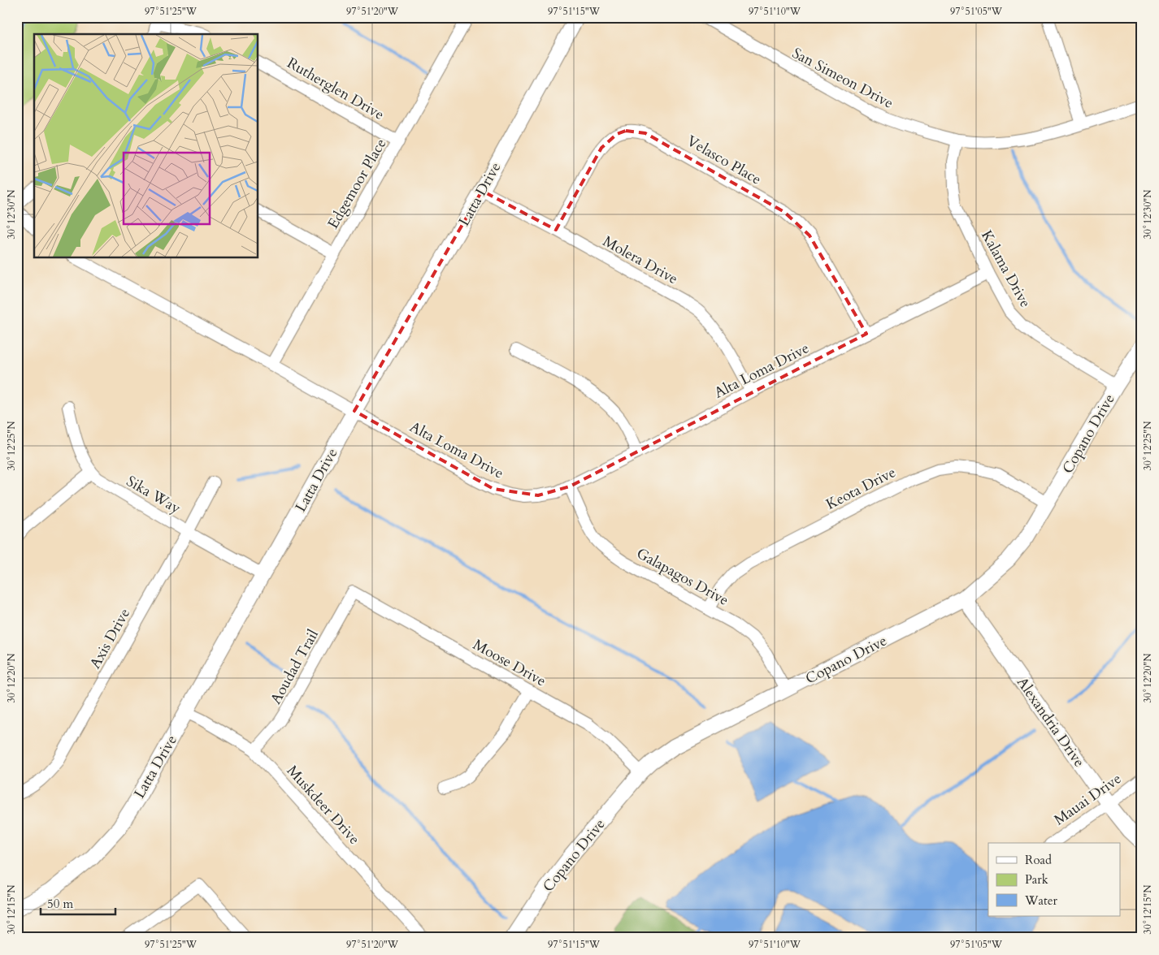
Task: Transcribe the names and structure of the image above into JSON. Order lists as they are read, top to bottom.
{
  "streets": {
    "street": [
      "San Simeon Drive",
      "Rutherglen Drive",
      "Velasco Place",
      "Edgemoor Place",
      "Latta Drive",
      "Molera Drive",
      "Kalama Drive",
      "Alta Loma Drive",
      "Copano Drive",
      "Keota Drive",
      "Sika Way",
      "Galapagos Drive",
      "Axis Drive",
      "Moose Drive",
      "Aoudad Trail",
      "Alexandria Drive",
      "Mauai Drive",
      "Muskdeer Drive"
    ]
  },
  "crossings": [
    ["San Simeon Drive", "Kalama Drive"],
    ["Rutherglen Drive", "Edgemoor Place"],
    ["Velasco Place", "Molera Drive"],
    ["Velasco Place", "Alta Loma Drive"],
    ["Edgemoor Place", "Alta Loma Drive"],
    ["Latta Drive", "Molera Drive"],
    ["Latta Drive", "Alta Loma Drive"],
    ["Latta Drive", "Sika Way"],
    ["Latta Drive", "Muskdeer Drive"],
    ["Molera Drive", "Alta Loma Drive"],
    ["Kalama Drive", "Alta Loma Drive"],
    ["Kalama Drive", "Copano Drive"],
    ["Alta Loma Drive", "Galapagos Drive"],
    ["Copano Drive", "Keota Drive"],
    ["Copano Drive", "Galapagos Drive"],
    ["Copano Drive", "Moose Drive"],
    ["Copano Drive", "Alexandria Drive"],
    ["Keota Drive", "Galapagos Drive"],
    ["Sika Way", "Axis Drive"],
    ["Moose Drive", "Aoudad Trail"],
    ["Aoudad Trail", "Muskdeer Drive"],
    ["Alexandria Drive", "Mauai Drive"]
  ],
  "legend": ["Road", "Park", "Water"],
  "scale_bar": "50 m",
  "coordinates": [
    "97°51'25\"W",
    "97°51'20\"W",
    "97°51'15\"W",
    "97°51'10\"W",
    "97°51'05\"W",
    "30°12'30\"N",
    "30°12'25\"N",
    "30°12'20\"N",
    "30°12'15\"N"
  ]
}
